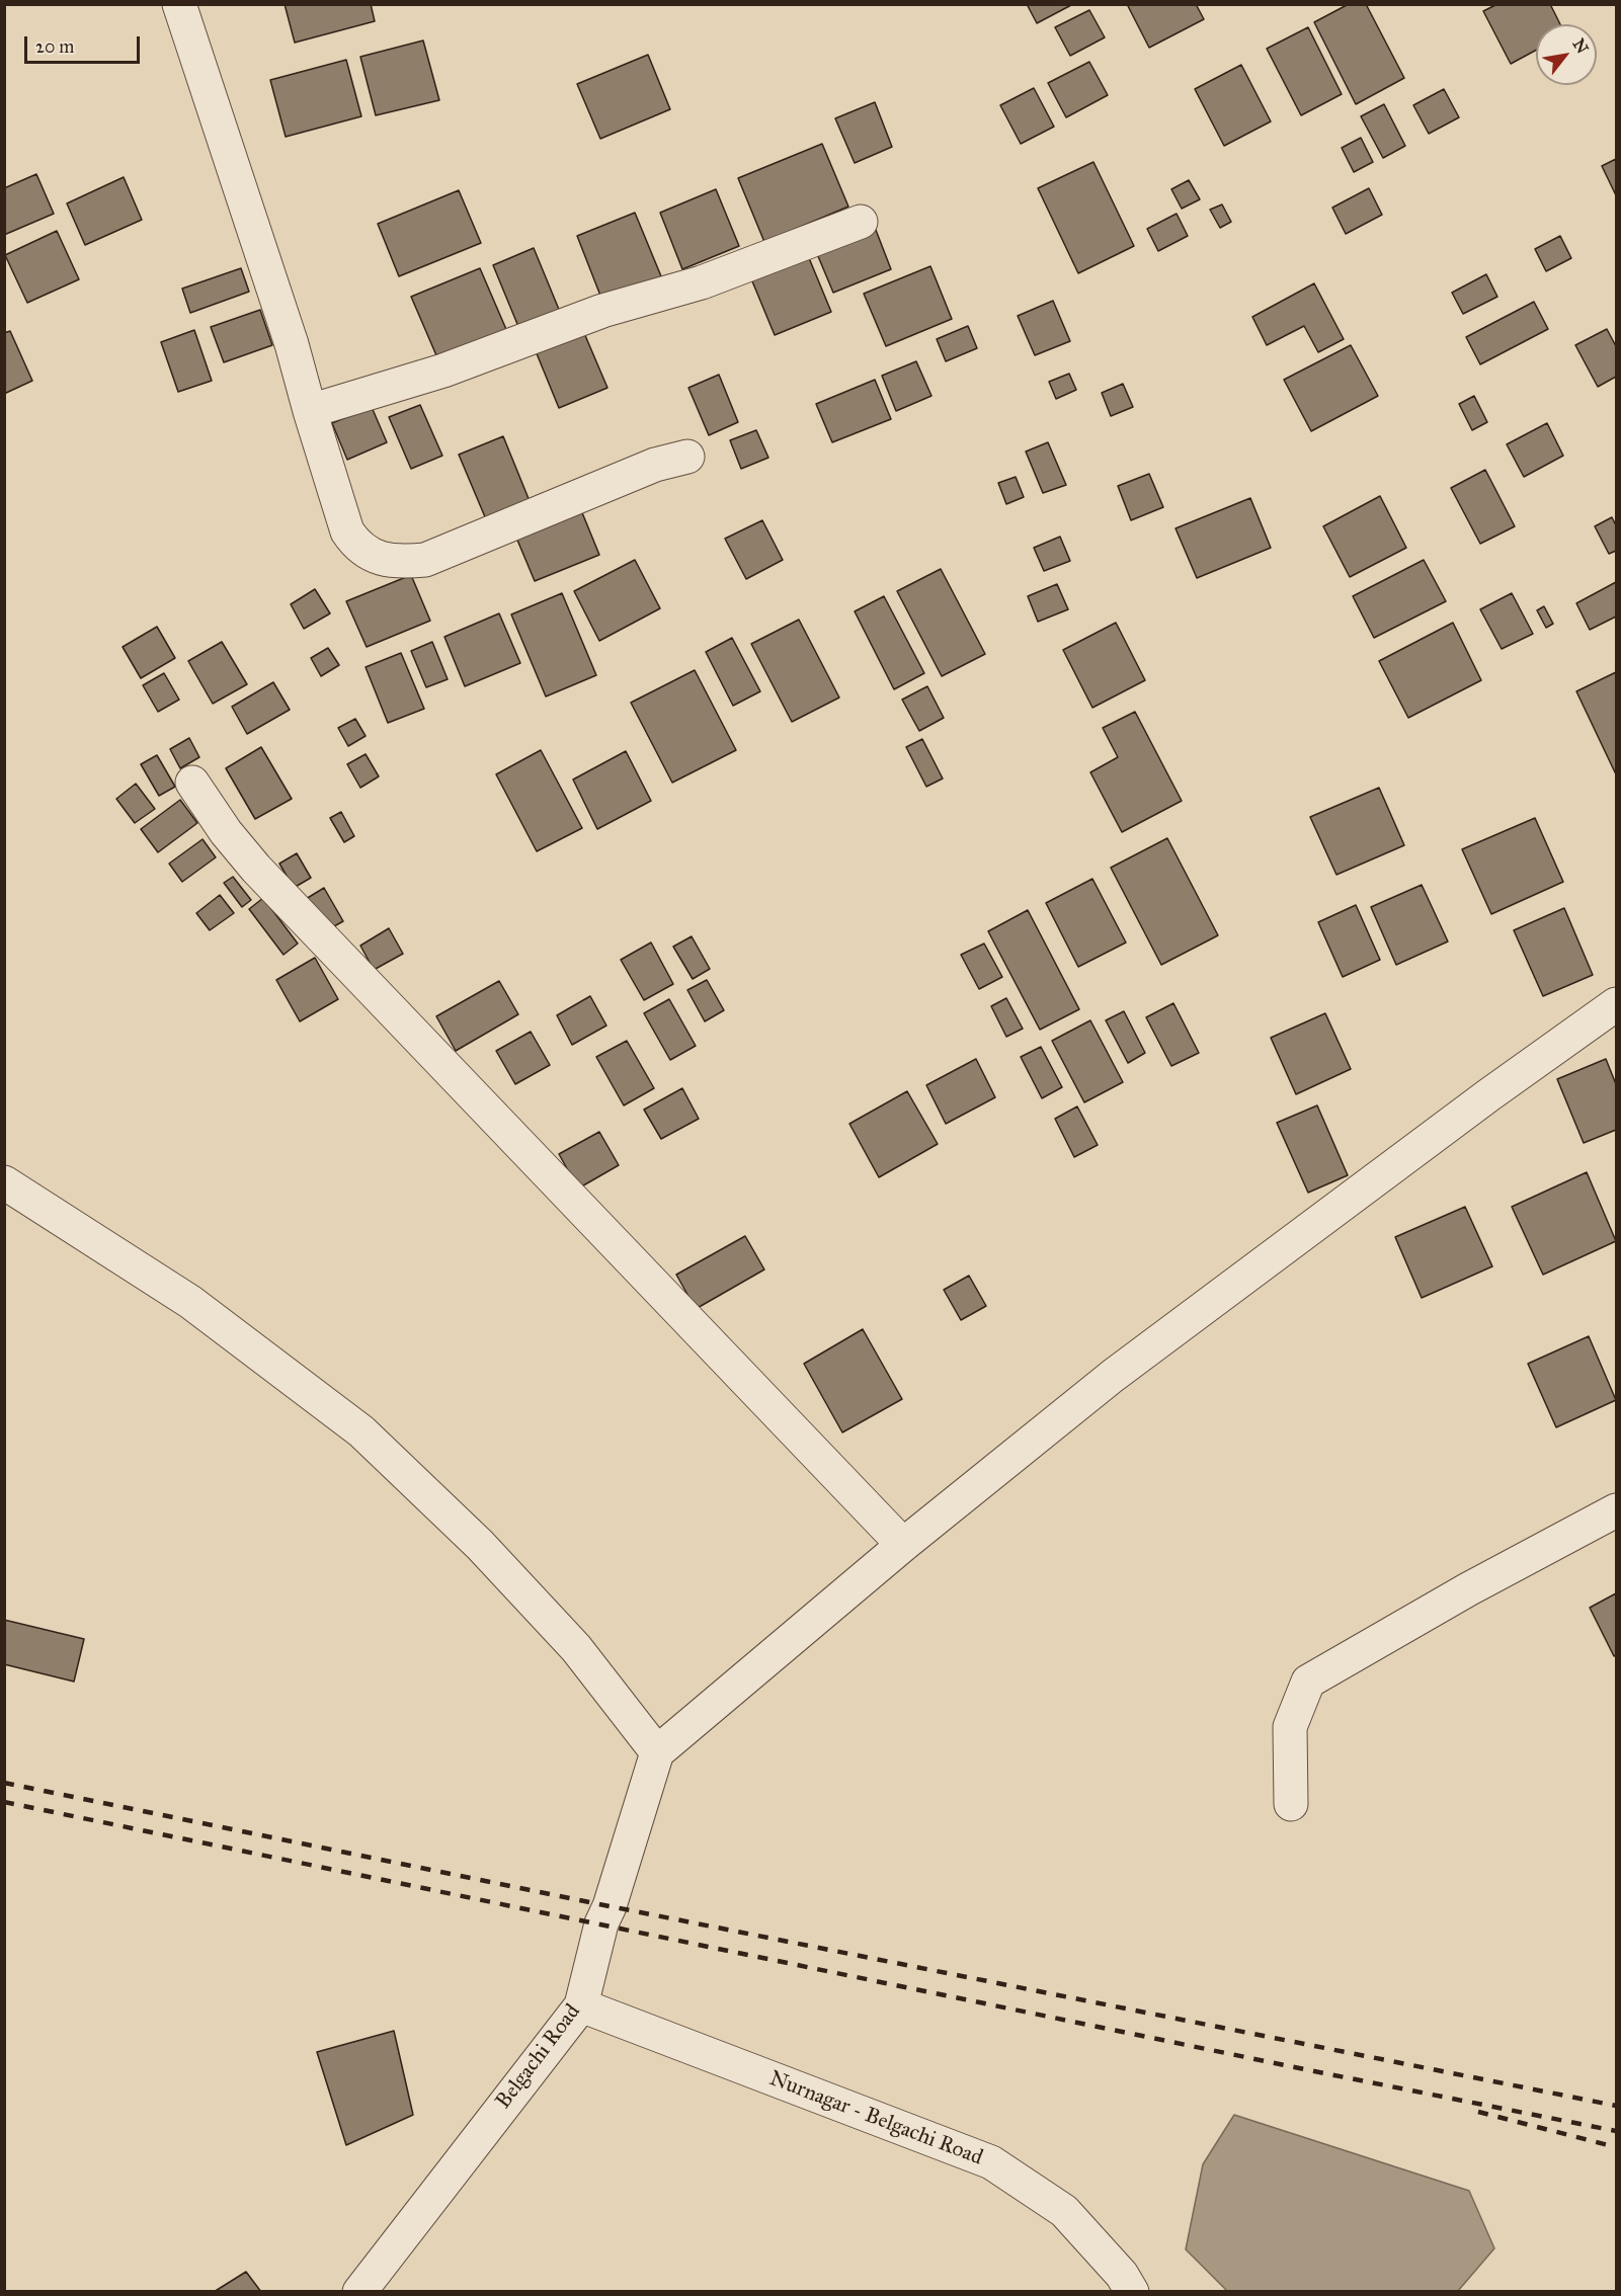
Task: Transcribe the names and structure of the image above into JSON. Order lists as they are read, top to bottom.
{
  "streets": {
    "street": ["Belgachi Road", "Nurnagar - Belgachi Road"]
  },
  "crossings": [
    ["Belgachi Road", "Nurnagar - Belgachi Road"]
  ],
  "scale_bar": "20 m",
  "north": "top right"
}
